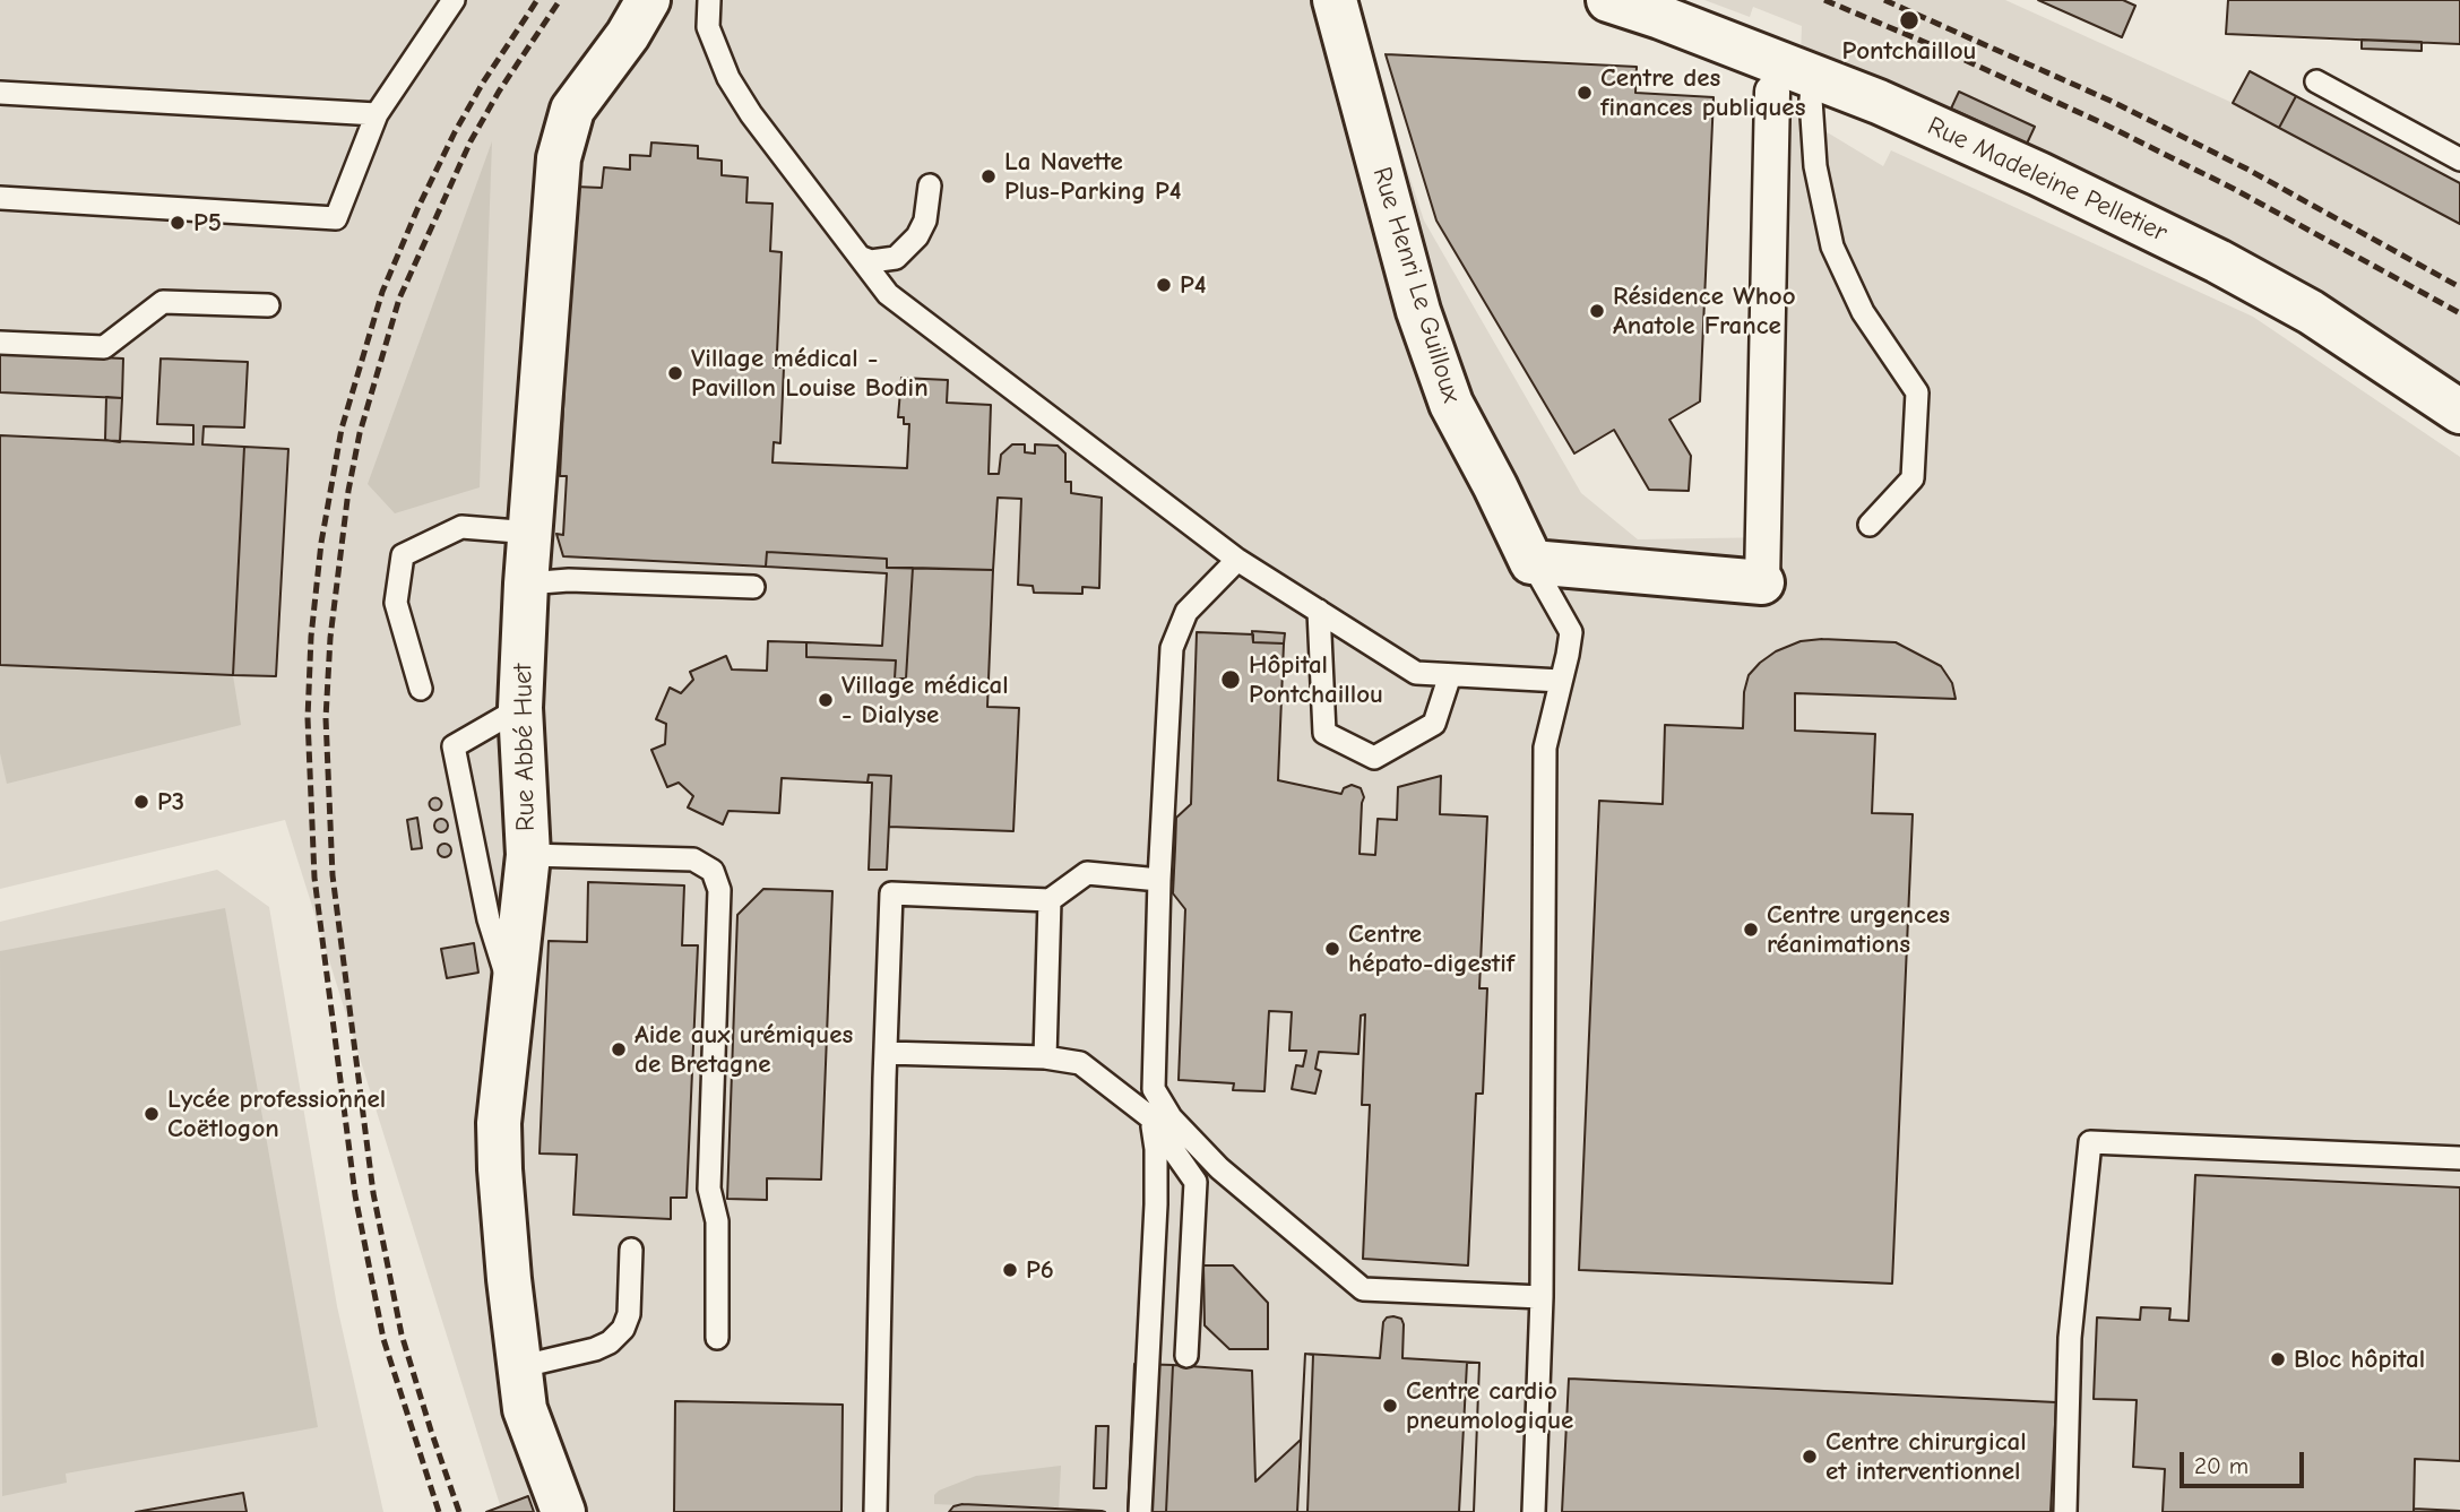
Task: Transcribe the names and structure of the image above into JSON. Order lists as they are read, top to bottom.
{
  "streets": {
    "street": ["Rue Madeleine Pelletier", "Rue Henri Le Guilloux", "Rue Abbé Huet"]
  },
  "places": [
    "Pontchaillou",
    "Centre des finances publiques",
    "La Navette Plus-Parking P4",
    "P5",
    "P4",
    "Résidence Whoo Anatole France",
    "Village médical - Pavillon Louise Bodin",
    "Hôpital Pontchaillou",
    "Village médical - Dialyse",
    "P3",
    "Centre urgences réanimations",
    "Centre hépato-digestif",
    "Aide aux urémiques de Bretagne",
    "Lycée professionnel Coëtlogon",
    "P6",
    "Bloc hôpital",
    "Centre cardio pneumologique",
    "Centre chirurgical et interventionnel"
  ],
  "scale_bar": "20 m"
}
